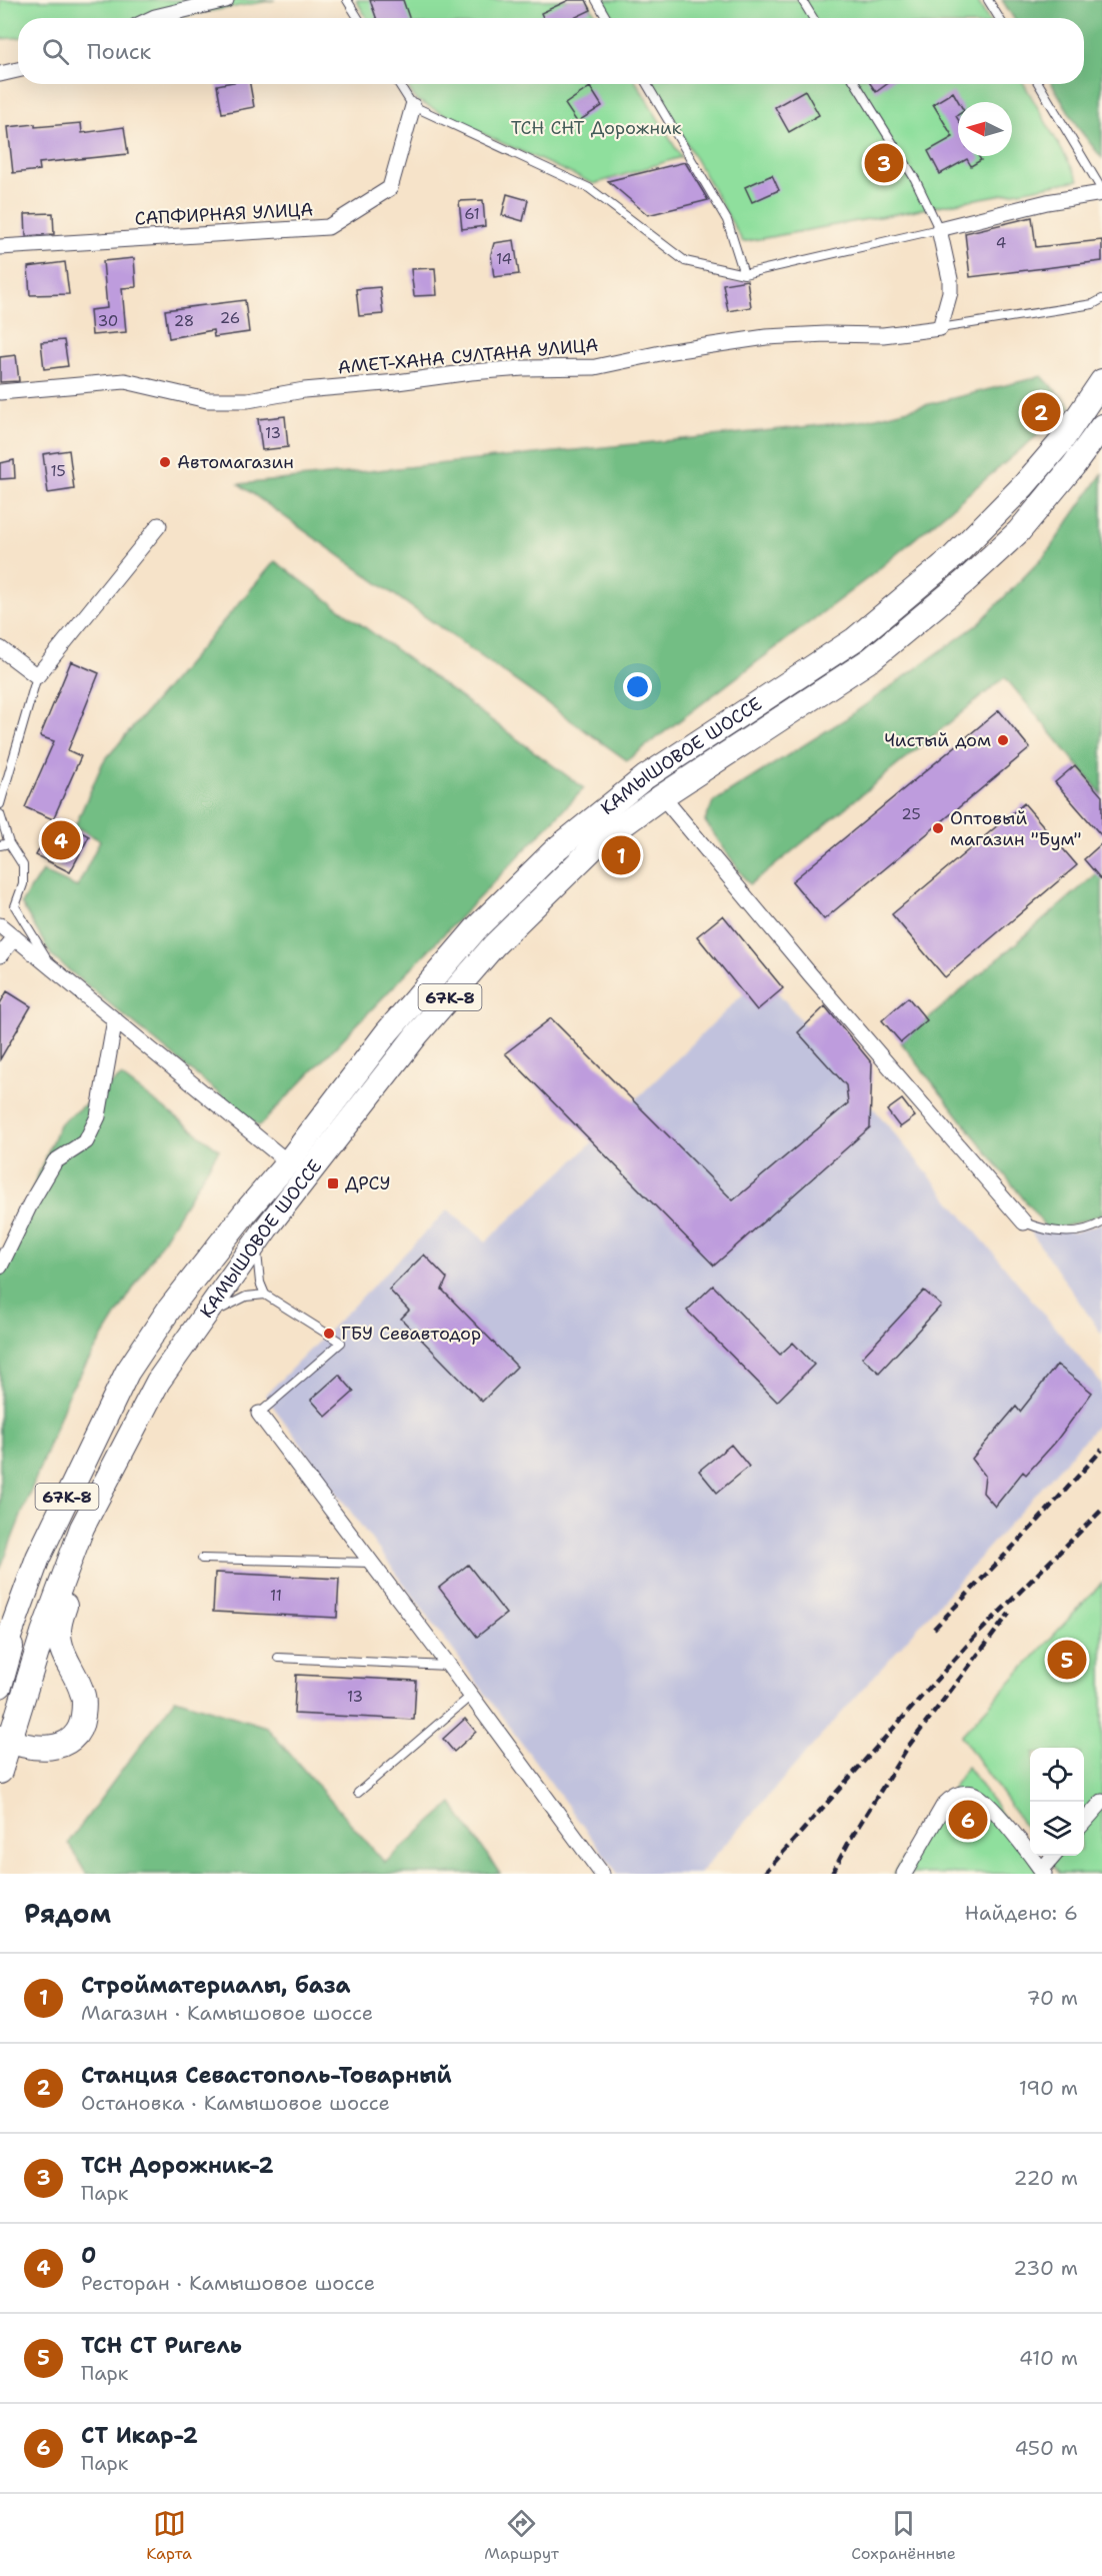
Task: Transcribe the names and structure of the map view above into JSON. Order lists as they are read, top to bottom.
{
  "streets": {
    "main road": ["КАМЫШОВОЕ ШОССЕ", "67К-8"],
    "street": ["САПФИРНАЯ УЛИЦА", "АМЕТ-ХАНА СУЛТАНА УЛИЦА"]
  },
  "parks": ["ТСН СНТ Дорожник"],
  "places": {
    "other": [
      "Автомагазин",
      "Чистый дом",
      "Оптовый магазин \"Бум\"",
      "ГБУ Севавтодор"
    ],
    "transit": ["ДРСУ"]
  },
  "house_numbers": [
    "61",
    "4",
    "14",
    "26",
    "30",
    "28",
    "13",
    "15",
    "25",
    "11",
    "13"
  ],
  "north": "left",
  "page": {
    "search": "Поиск",
    "pins": [
      "3",
      "2",
      "4",
      "1",
      "5",
      "6"
    ],
    "heading": ["Рядом", "Найдено: 6"],
    "list": [
      {
        "mark": "1",
        "name": "Стройматериалы, база",
        "note": "Магазин · Камышовое шоссе",
        "value": "70 m"
      },
      {
        "mark": "2",
        "name": "Станция Севастополь-Товарный",
        "note": "Остановка · Камышовое шоссе",
        "value": "190 m"
      },
      {
        "mark": "3",
        "name": "ТСН Дорожник-2",
        "note": "Парк",
        "value": "220 m"
      },
      {
        "mark": "4",
        "name": "0",
        "note": "Ресторан · Камышовое шоссе",
        "value": "230 m"
      },
      {
        "mark": "5",
        "name": "ТСН СТ Ригель",
        "note": "Парк",
        "value": "410 m"
      },
      {
        "mark": "6",
        "name": "СТ Икар-2",
        "note": "Парк",
        "value": "450 m"
      }
    ],
    "nav": ["Карта", "Маршрут", "Сохранённые"]
  }
}
